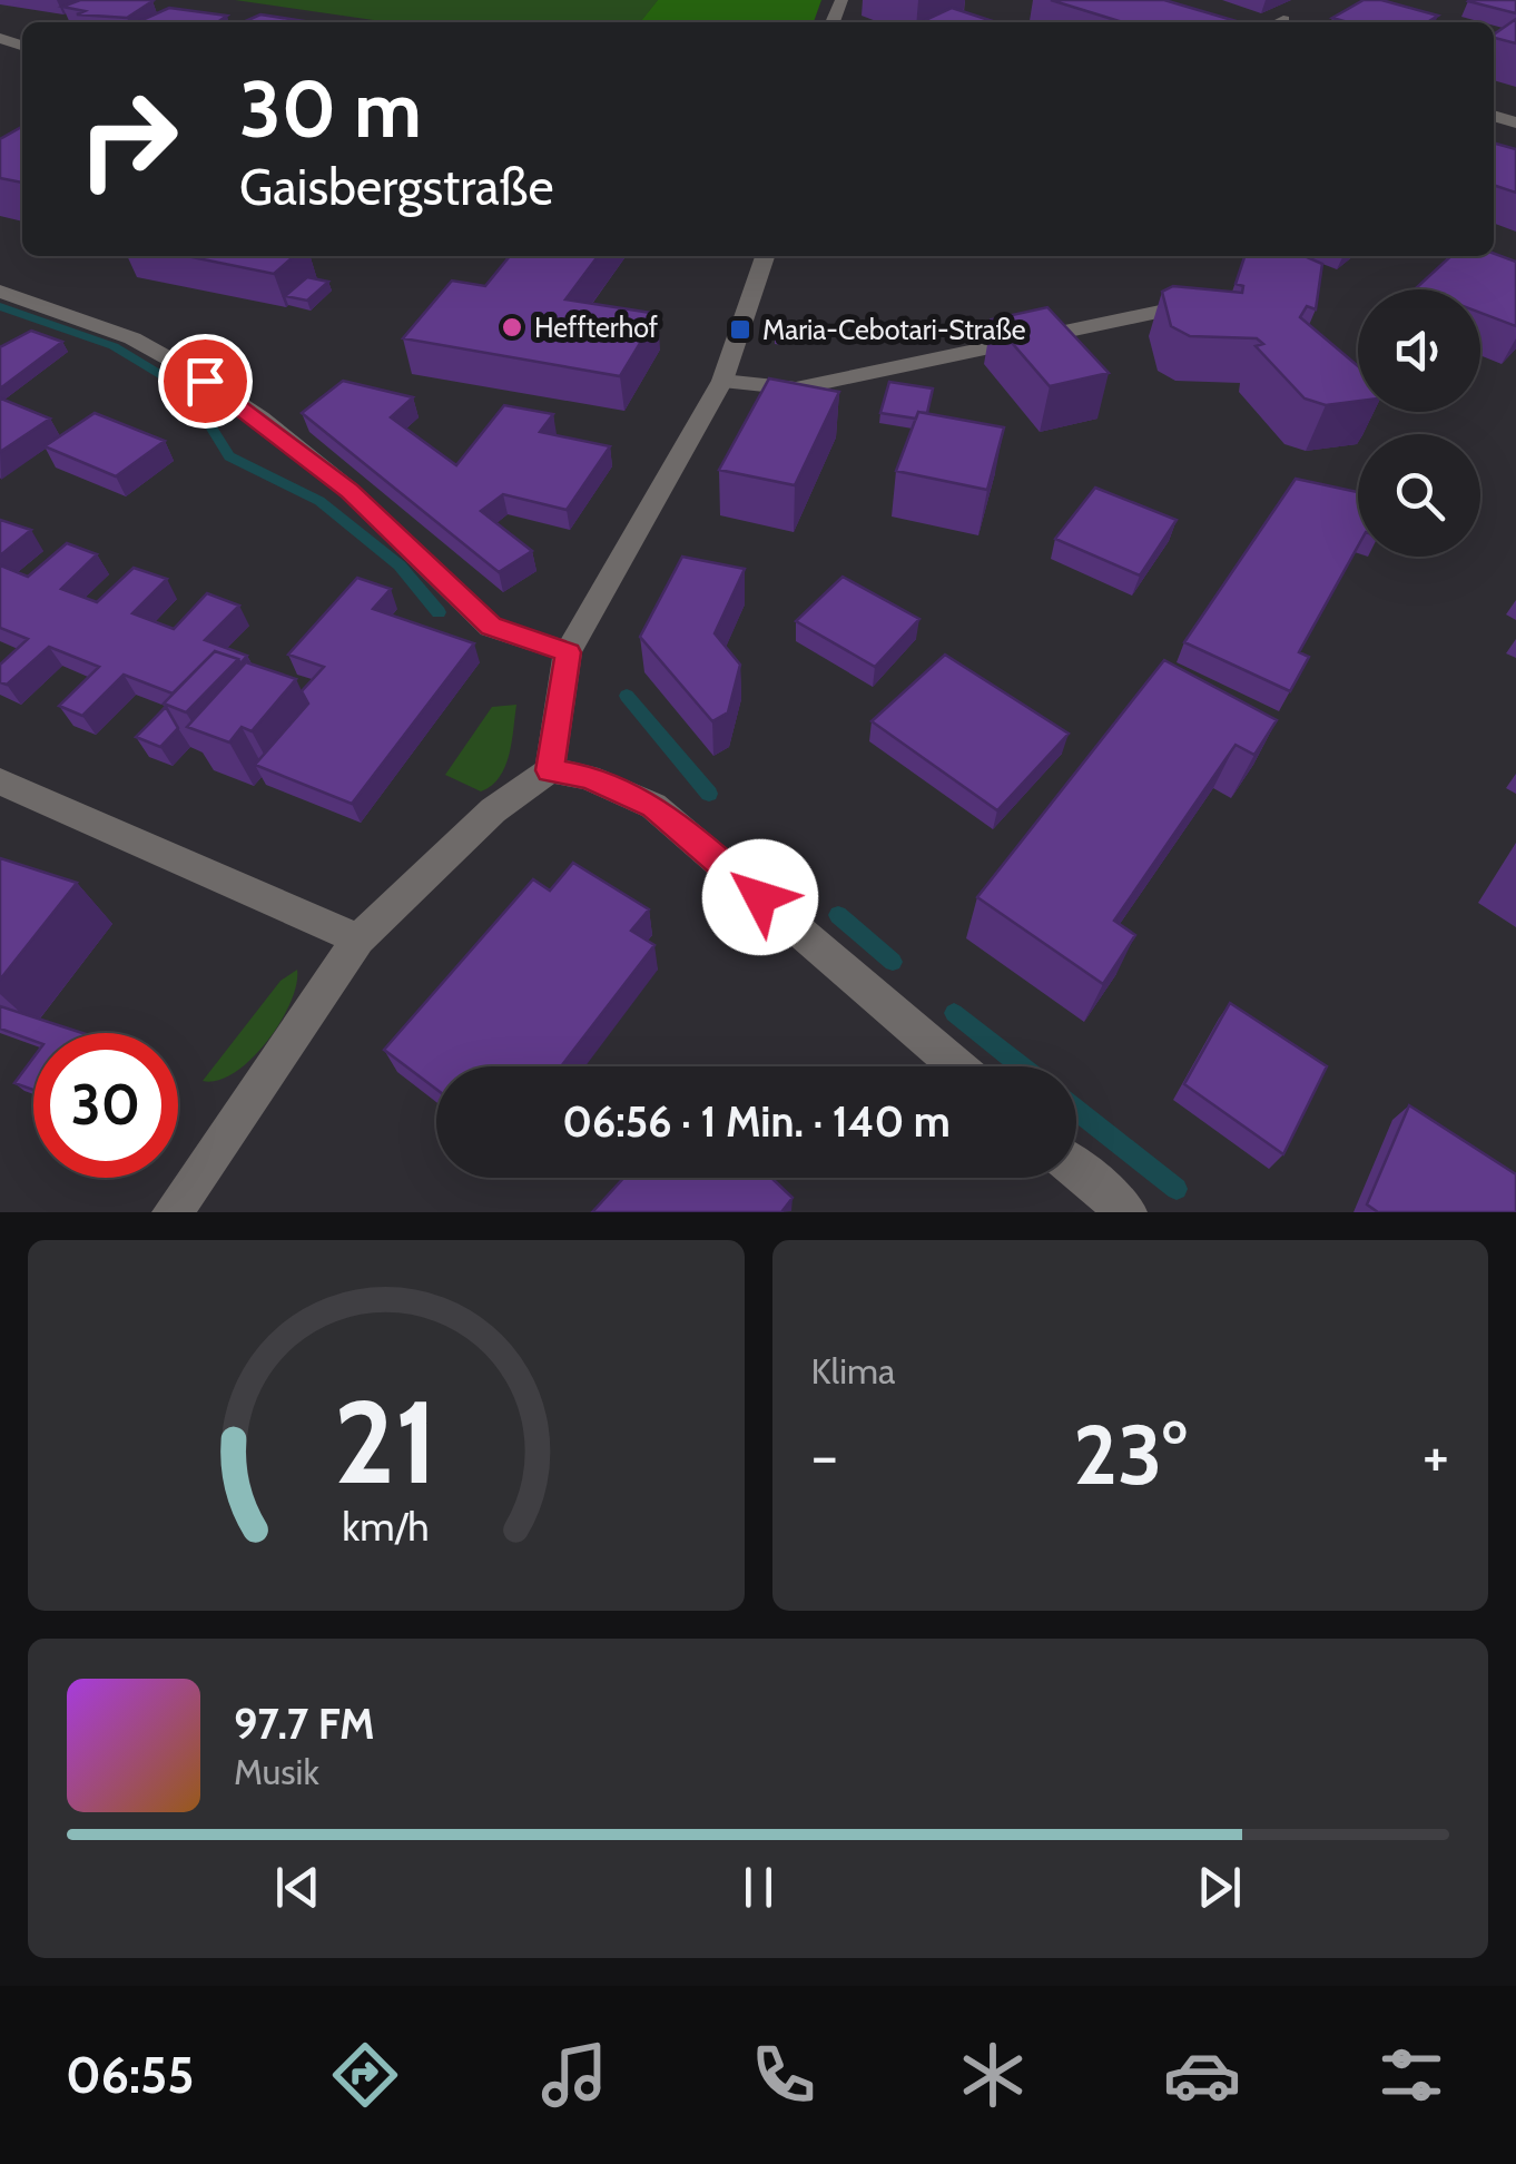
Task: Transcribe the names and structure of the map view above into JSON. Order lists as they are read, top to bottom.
{
  "places": {
    "other": ["Heffterhof"],
    "transit": ["Maria-Cebotari-Straße"]
  },
  "page": {
    "turn": ["30 m", "Gaisbergstraße"],
    "limit": "30",
    "trip": "06:56 · 1 Min. · 140 m",
    "tile": "Klima",
    "heat": ["−", "23°", "+"],
    "song": ["97.7 FM", "Musik"],
    "tabs": "06:55",
    "gauge": ["21", "km/h"]
  }
}
